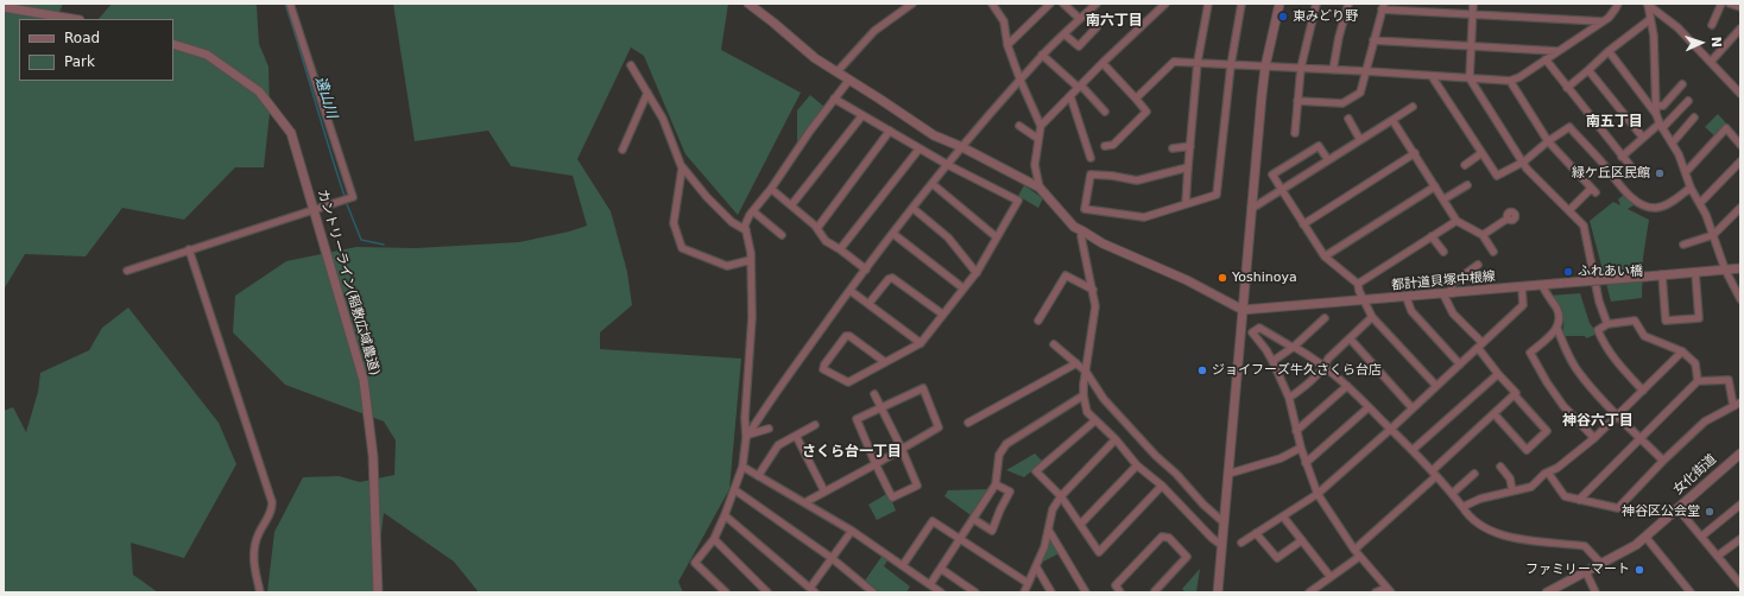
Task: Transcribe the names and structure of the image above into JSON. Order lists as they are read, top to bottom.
{
  "streets": {
    "street": ["都計道貝塚中根線", "カントリーライン(稲敷広域農道)", "女化街道"]
  },
  "districts": [
    "南六丁目",
    "南五丁目",
    "神谷六丁目",
    "さくら台一丁目"
  ],
  "water": ["遠山川"],
  "places": [
    "東みどり野",
    "緑ケ丘区民館",
    "ふれあい橋",
    "Yoshinoya",
    "ジョイフーズ牛久さくら台店",
    "神谷区公会堂",
    "ファミリーマート"
  ],
  "legend": ["Road", "Park"],
  "north": "right"
}
